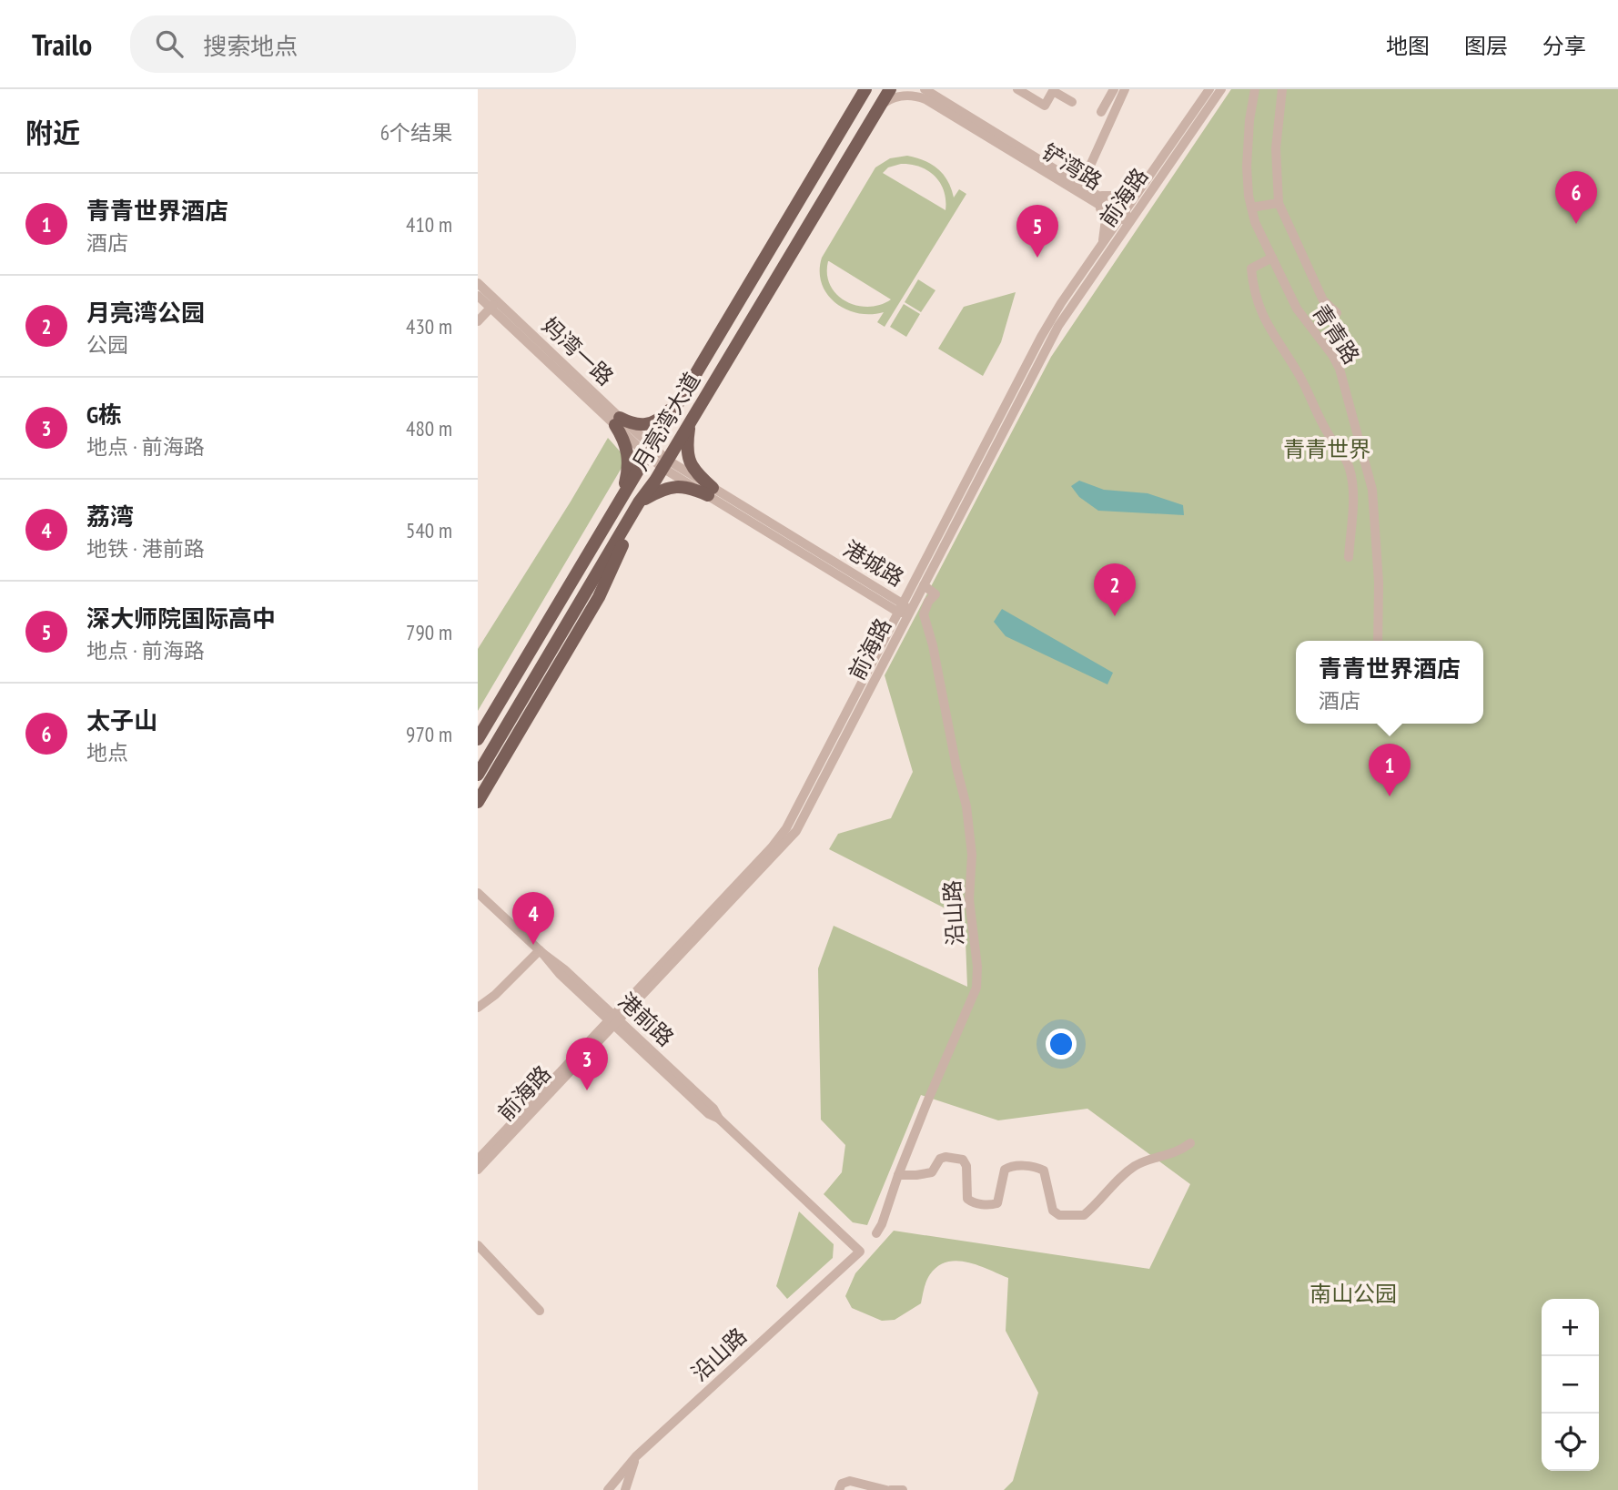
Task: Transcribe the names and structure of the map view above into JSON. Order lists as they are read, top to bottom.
{
  "streets": {
    "main road": ["月亮湾大道"],
    "street": [
      "铲湾路",
      "前海路",
      "青青路",
      "妈湾一路",
      "港城路",
      "沿山路",
      "港前路"
    ]
  },
  "crossings": [
    ["铲湾路", "前海路"],
    ["铲湾路", "月亮湾大道"],
    ["前海路", "港城路"],
    ["前海路", "沿山路"],
    ["前海路", "港前路"],
    ["妈湾一路", "月亮湾大道"],
    ["妈湾一路", "港城路"],
    ["月亮湾大道", "港城路"],
    ["沿山路", "港前路"]
  ],
  "parks": ["青青世界", "南山公园"],
  "page": {
    "header": "Trailo",
    "search": "搜索地点",
    "nav": ["地图", "图层", "分享"],
    "heading": ["附近", "6个结果"],
    "pins": [
      "6",
      "5",
      "2",
      "1",
      "4",
      "3"
    ],
    "list": [
      {
        "mark": "1",
        "name": "青青世界酒店",
        "note": "酒店",
        "value": "410 m"
      },
      {
        "mark": "2",
        "name": "月亮湾公园",
        "note": "公园",
        "value": "430 m"
      },
      {
        "mark": "3",
        "name": "G栋",
        "note": "地点 · 前海路",
        "value": "480 m"
      },
      {
        "mark": "4",
        "name": "荔湾",
        "note": "地铁 · 港前路",
        "value": "540 m"
      },
      {
        "mark": "5",
        "name": "深大师院国际高中",
        "note": "地点 · 前海路",
        "value": "790 m"
      },
      {
        "mark": "6",
        "name": "太子山",
        "note": "地点",
        "value": "970 m"
      }
    ],
    "popup": ["青青世界酒店", "酒店"],
    "map_buttons": ["+", "−"]
  }
}
